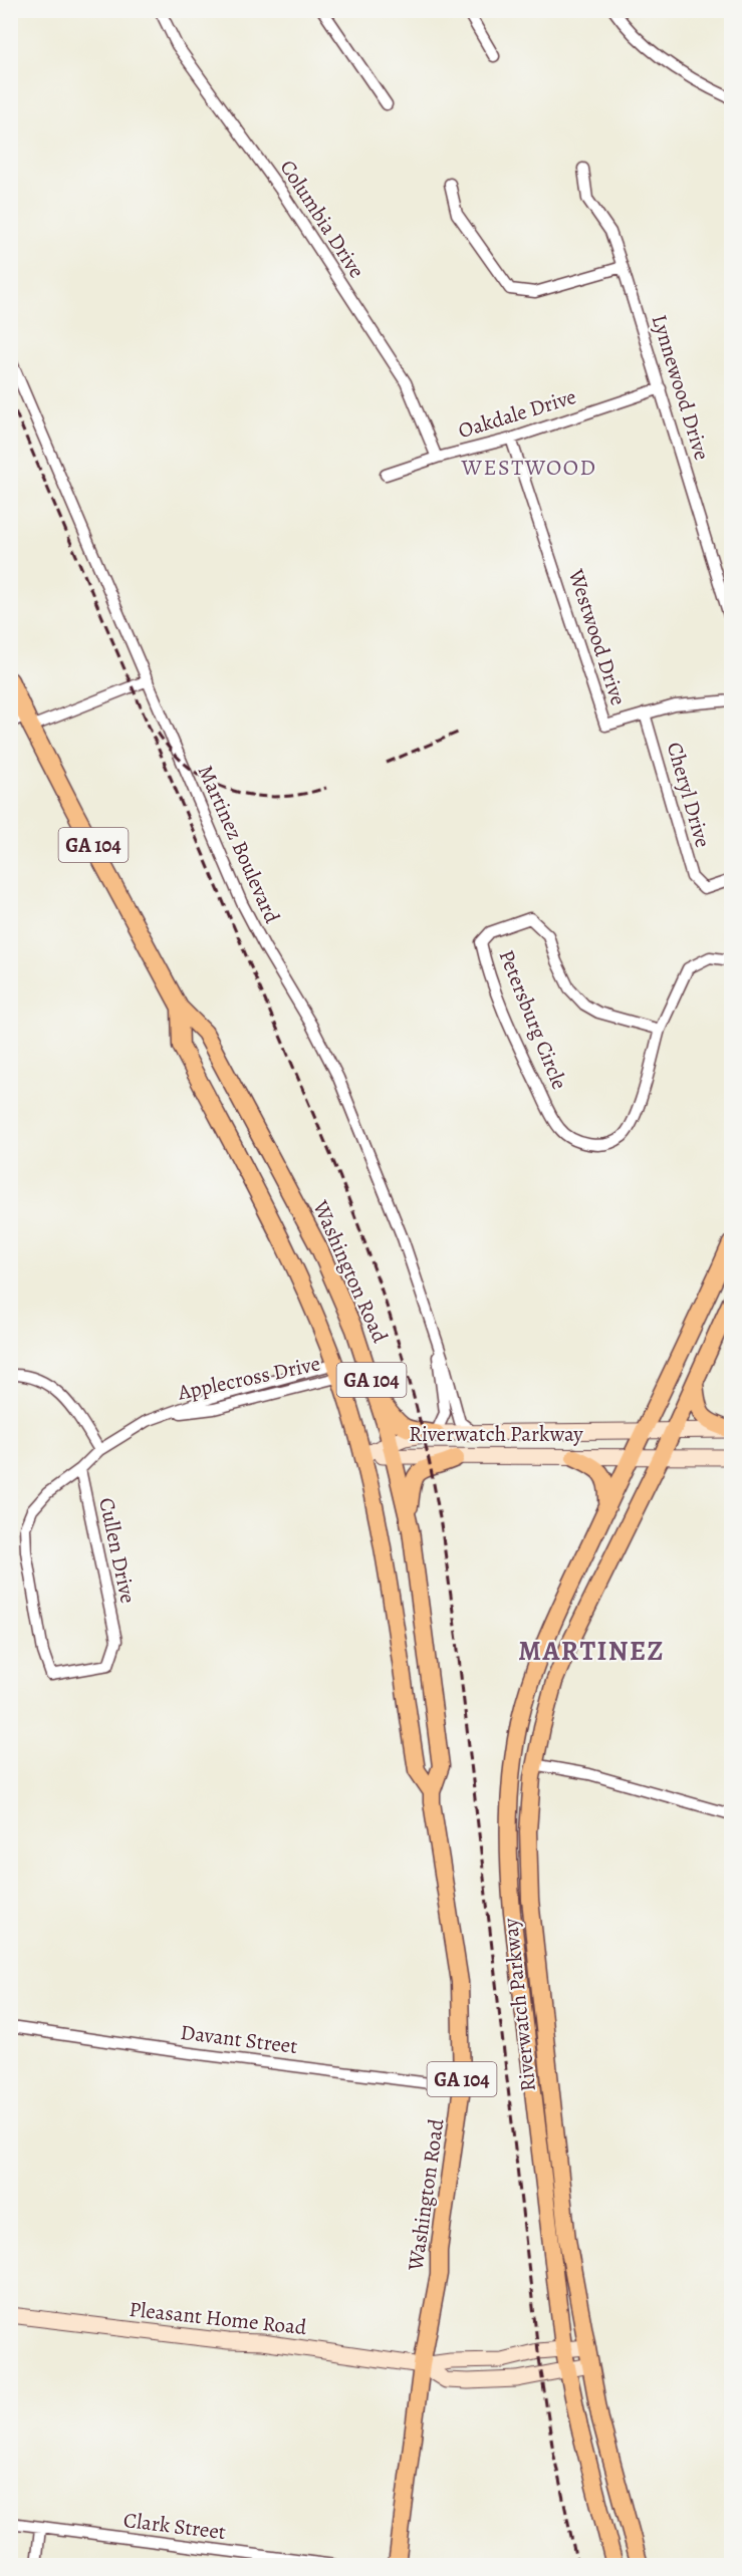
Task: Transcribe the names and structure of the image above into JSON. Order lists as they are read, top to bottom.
{
  "streets": {
    "main road": [
      "GA 104",
      "Washington Road",
      "Riverwatch Parkway",
      "Pleasant Home Road"
    ],
    "street": [
      "Columbia Drive",
      "Lynnewood Drive",
      "Oakdale Drive",
      "Westwood Drive",
      "Cheryl Drive",
      "Martinez Boulevard",
      "Petersburg Circle",
      "Applecross Drive",
      "Cullen Drive",
      "Davant Street",
      "Clark Street"
    ]
  },
  "crossings": [
    ["Columbia Drive", "Oakdale Drive"],
    ["Lynnewood Drive", "Oakdale Drive"],
    ["Oakdale Drive", "Westwood Drive"],
    ["Westwood Drive", "Cheryl Drive"],
    ["Washington Road", "Applecross Drive"],
    ["Washington Road", "Riverwatch Parkway"],
    ["Washington Road", "Davant Street"],
    ["Washington Road", "Pleasant Home Road"],
    ["Applecross Drive", "Cullen Drive"],
    ["Riverwatch Parkway", "Pleasant Home Road"]
  ],
  "districts": ["WESTWOOD", "MARTINEZ"]
}
